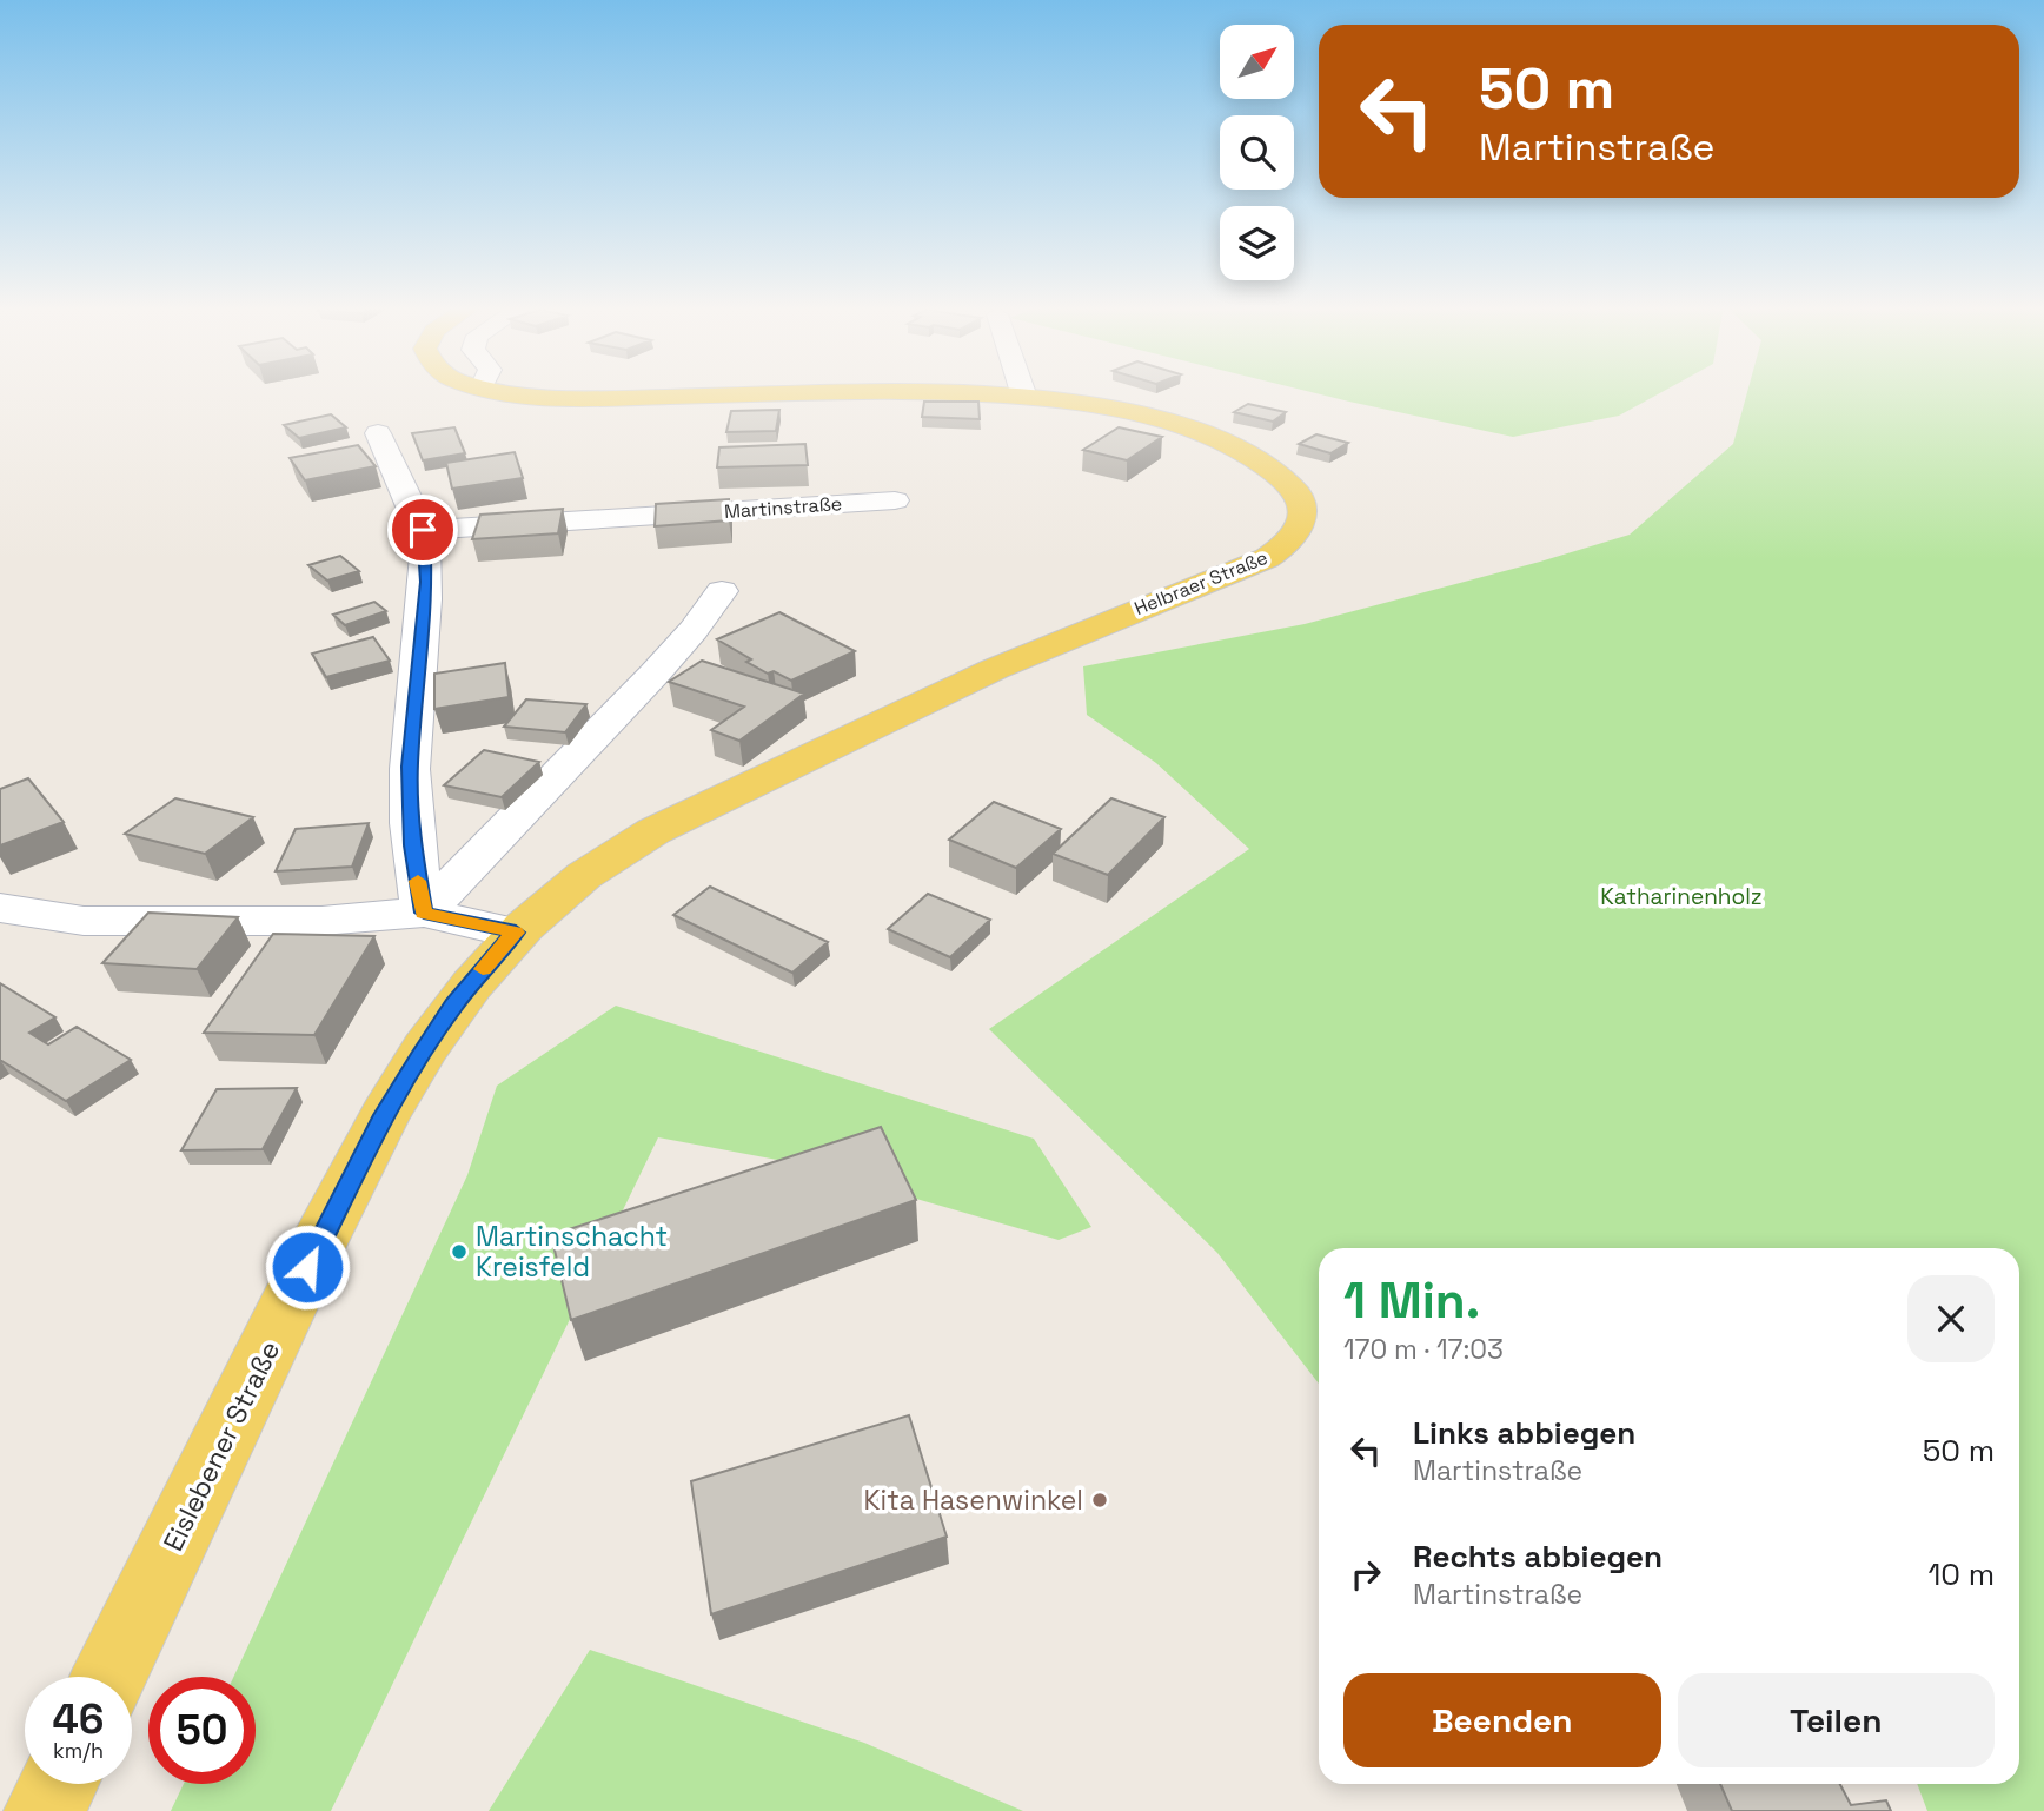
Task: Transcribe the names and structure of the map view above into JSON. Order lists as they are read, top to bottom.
{
  "streets": {
    "main road": ["Helbraer Straße", "Eislebener Straße"],
    "street": ["Martinstraße"]
  },
  "crossings": [
    ["Helbraer Straße", "Eislebener Straße"]
  ],
  "parks": ["Katharinenholz"],
  "places": ["Martinschacht Kreisfeld", "Kita Hasenwinkel"],
  "north": "top right",
  "page": {
    "turn": ["50 m", "Martinstraße"],
    "heading": ["1 Min.", "170 m · 17:03"],
    "list": [
      {
        "name": "Links abbiegen",
        "note": "Martinstraße",
        "value": "50 m"
      },
      {
        "name": "Rechts abbiegen",
        "note": "Martinstraße",
        "value": "10 m"
      }
    ],
    "buttons": ["Beenden", "Teilen"],
    "speed": "46 km/h",
    "limit": "50"
  }
}
